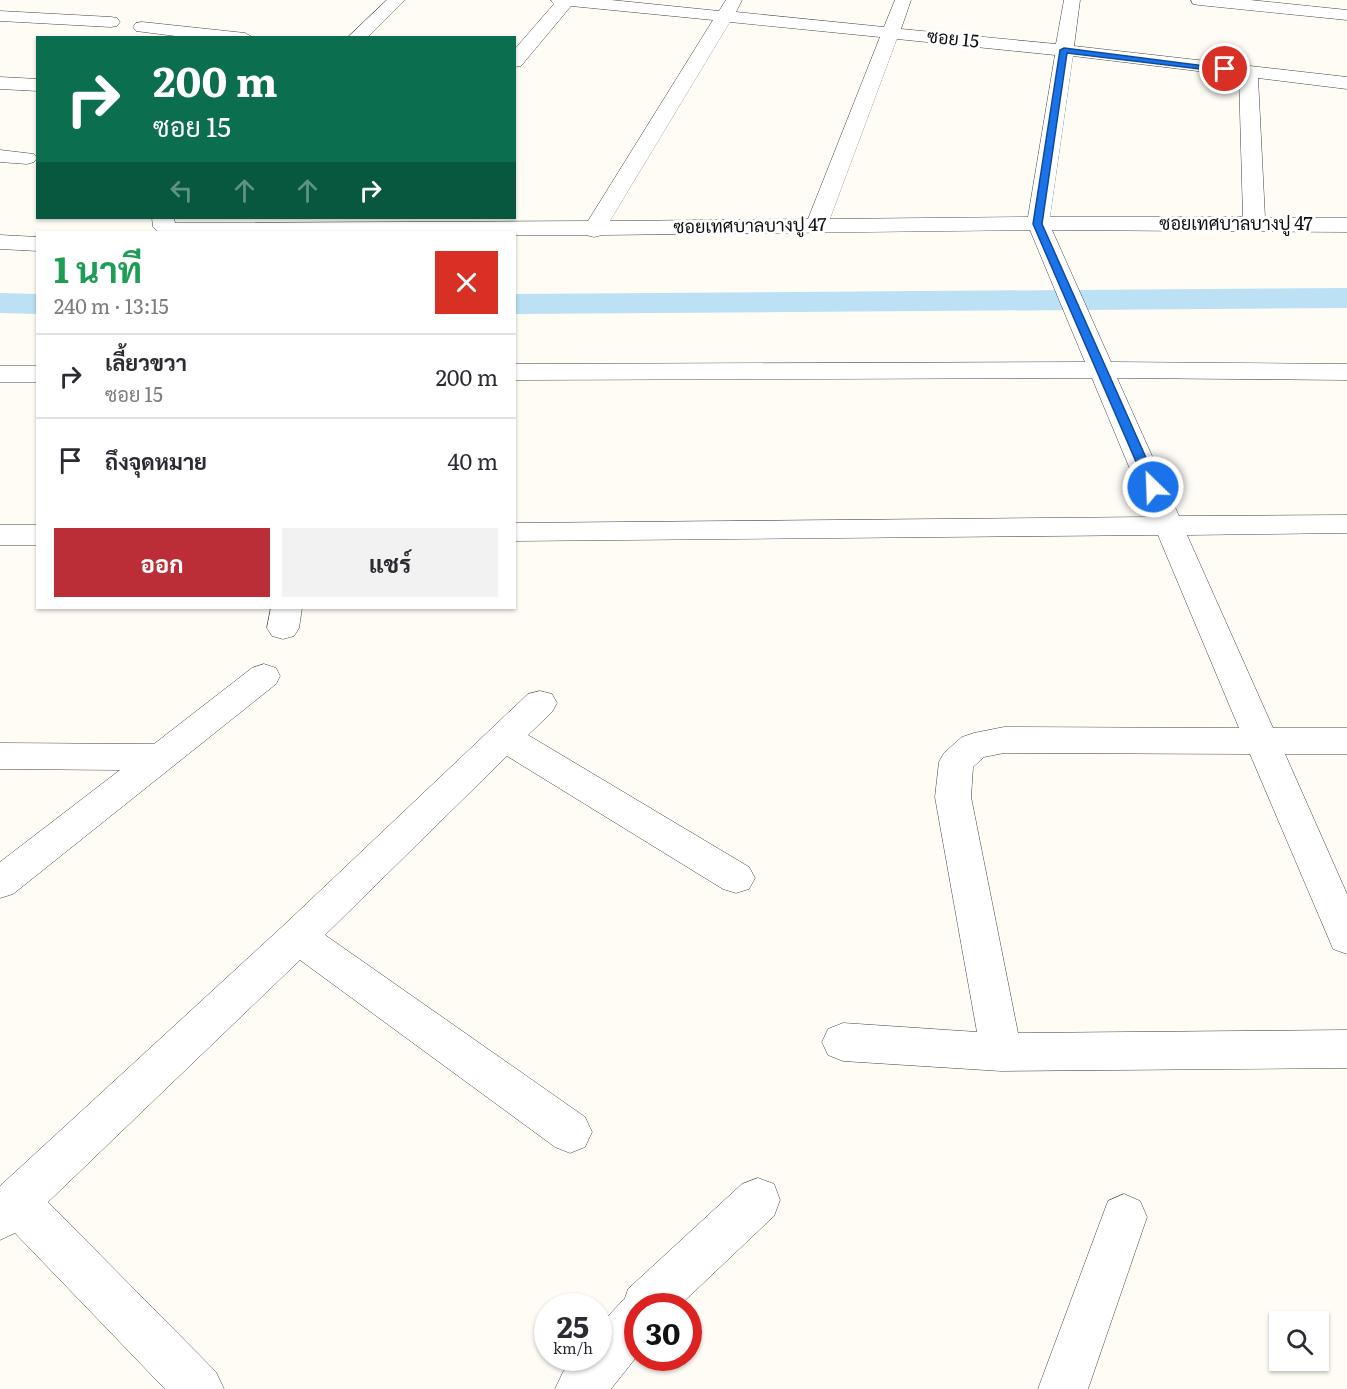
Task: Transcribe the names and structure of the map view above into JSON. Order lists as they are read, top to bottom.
{
  "streets": {
    "street": ["ซอย 15", "ซอยเทศบาลบางปู 47"]
  },
  "page": {
    "turn": ["200 m", "ซอย 15"],
    "heading": ["1 นาที", "240 m · 13:15"],
    "list": [
      {
        "name": "เลี้ยวขวา",
        "note": "ซอย 15",
        "value": "200 m"
      },
      {
        "name": "ถึงจุดหมาย",
        "value": "40 m"
      }
    ],
    "buttons": ["ออก", "แชร์"],
    "speed": "25 km/h",
    "limit": "30"
  }
}
